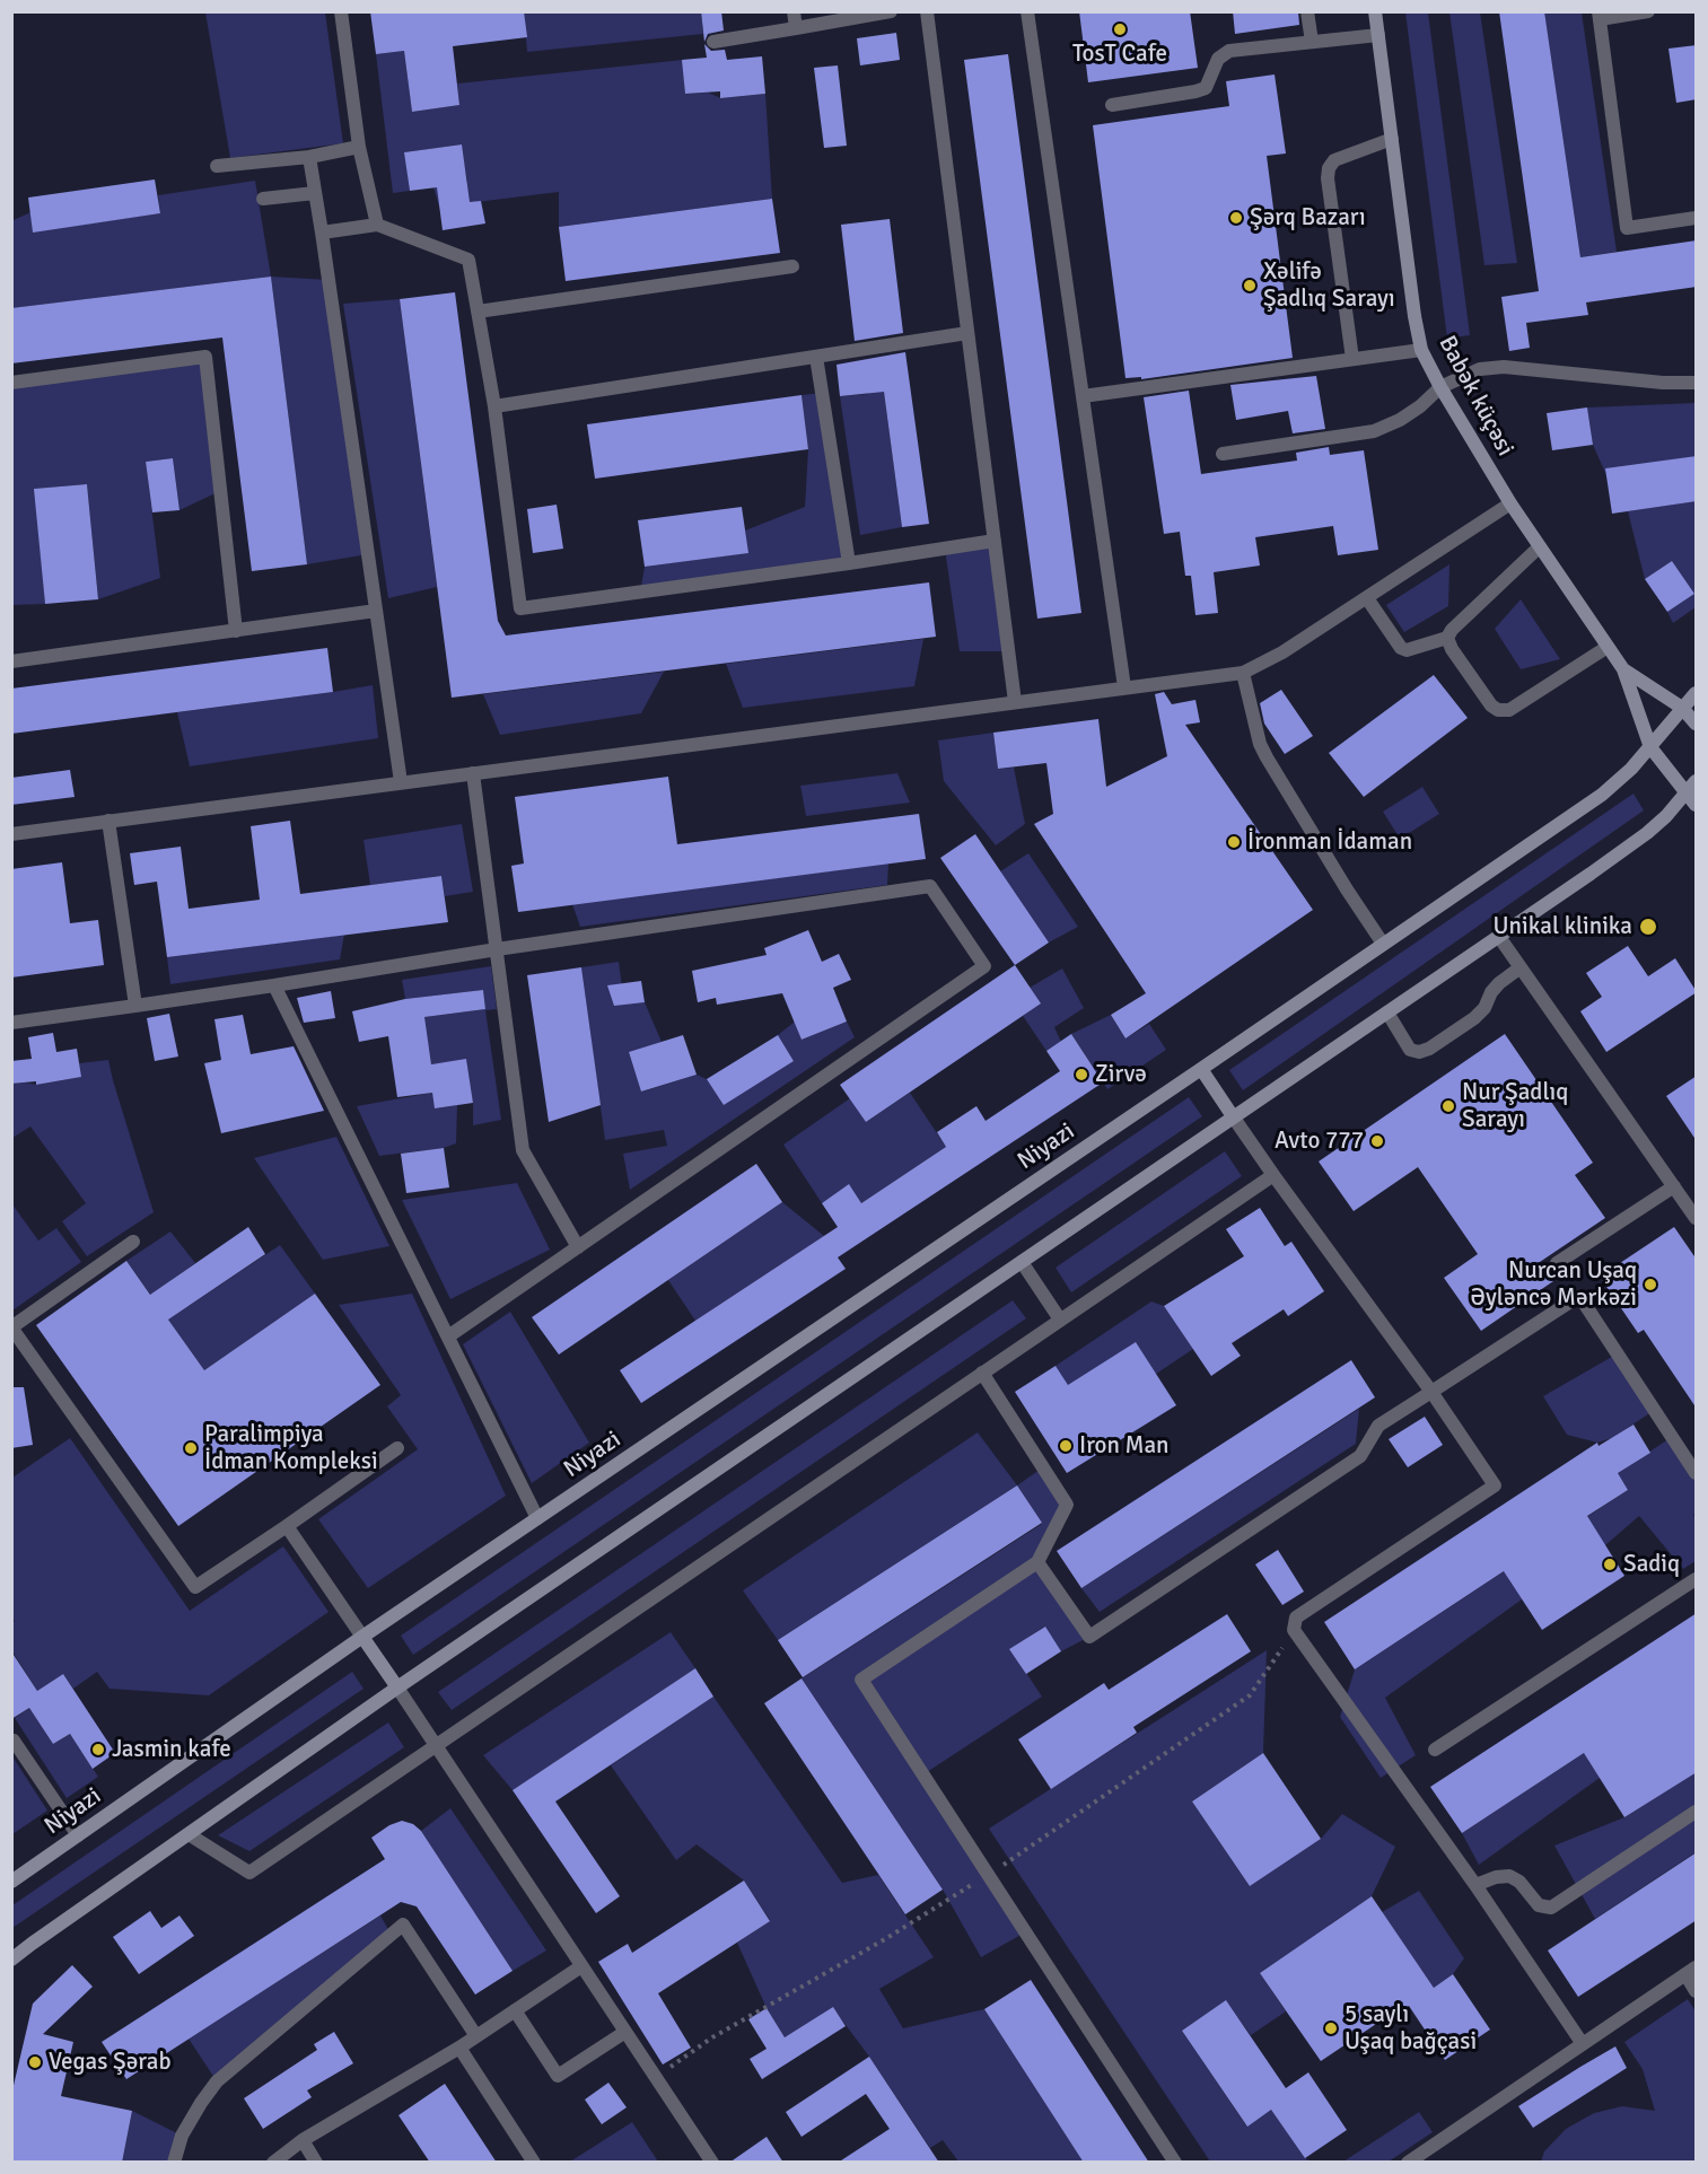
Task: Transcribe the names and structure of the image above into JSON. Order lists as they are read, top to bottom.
{
  "streets": {
    "main road": ["Babək küçəsi", "Niyazi"]
  },
  "places": [
    "TosT Cafe",
    "Şərq Bazarı",
    "Xəlifə Şadlıq Sarayı",
    "İronman İdaman",
    "Unikal klinika",
    "Zirvə",
    "Nur Şadlıq Sarayı",
    "Avto 777",
    "Nurcan Uşaq Əyləncə Mərkəzi",
    "Iron Man",
    "Paralimpiya İdman Kompleksi",
    "Sadiq",
    "Jasmin kafe",
    "5 saylı Uşaq bağçasi",
    "Vegas Şərab"
  ]
}
